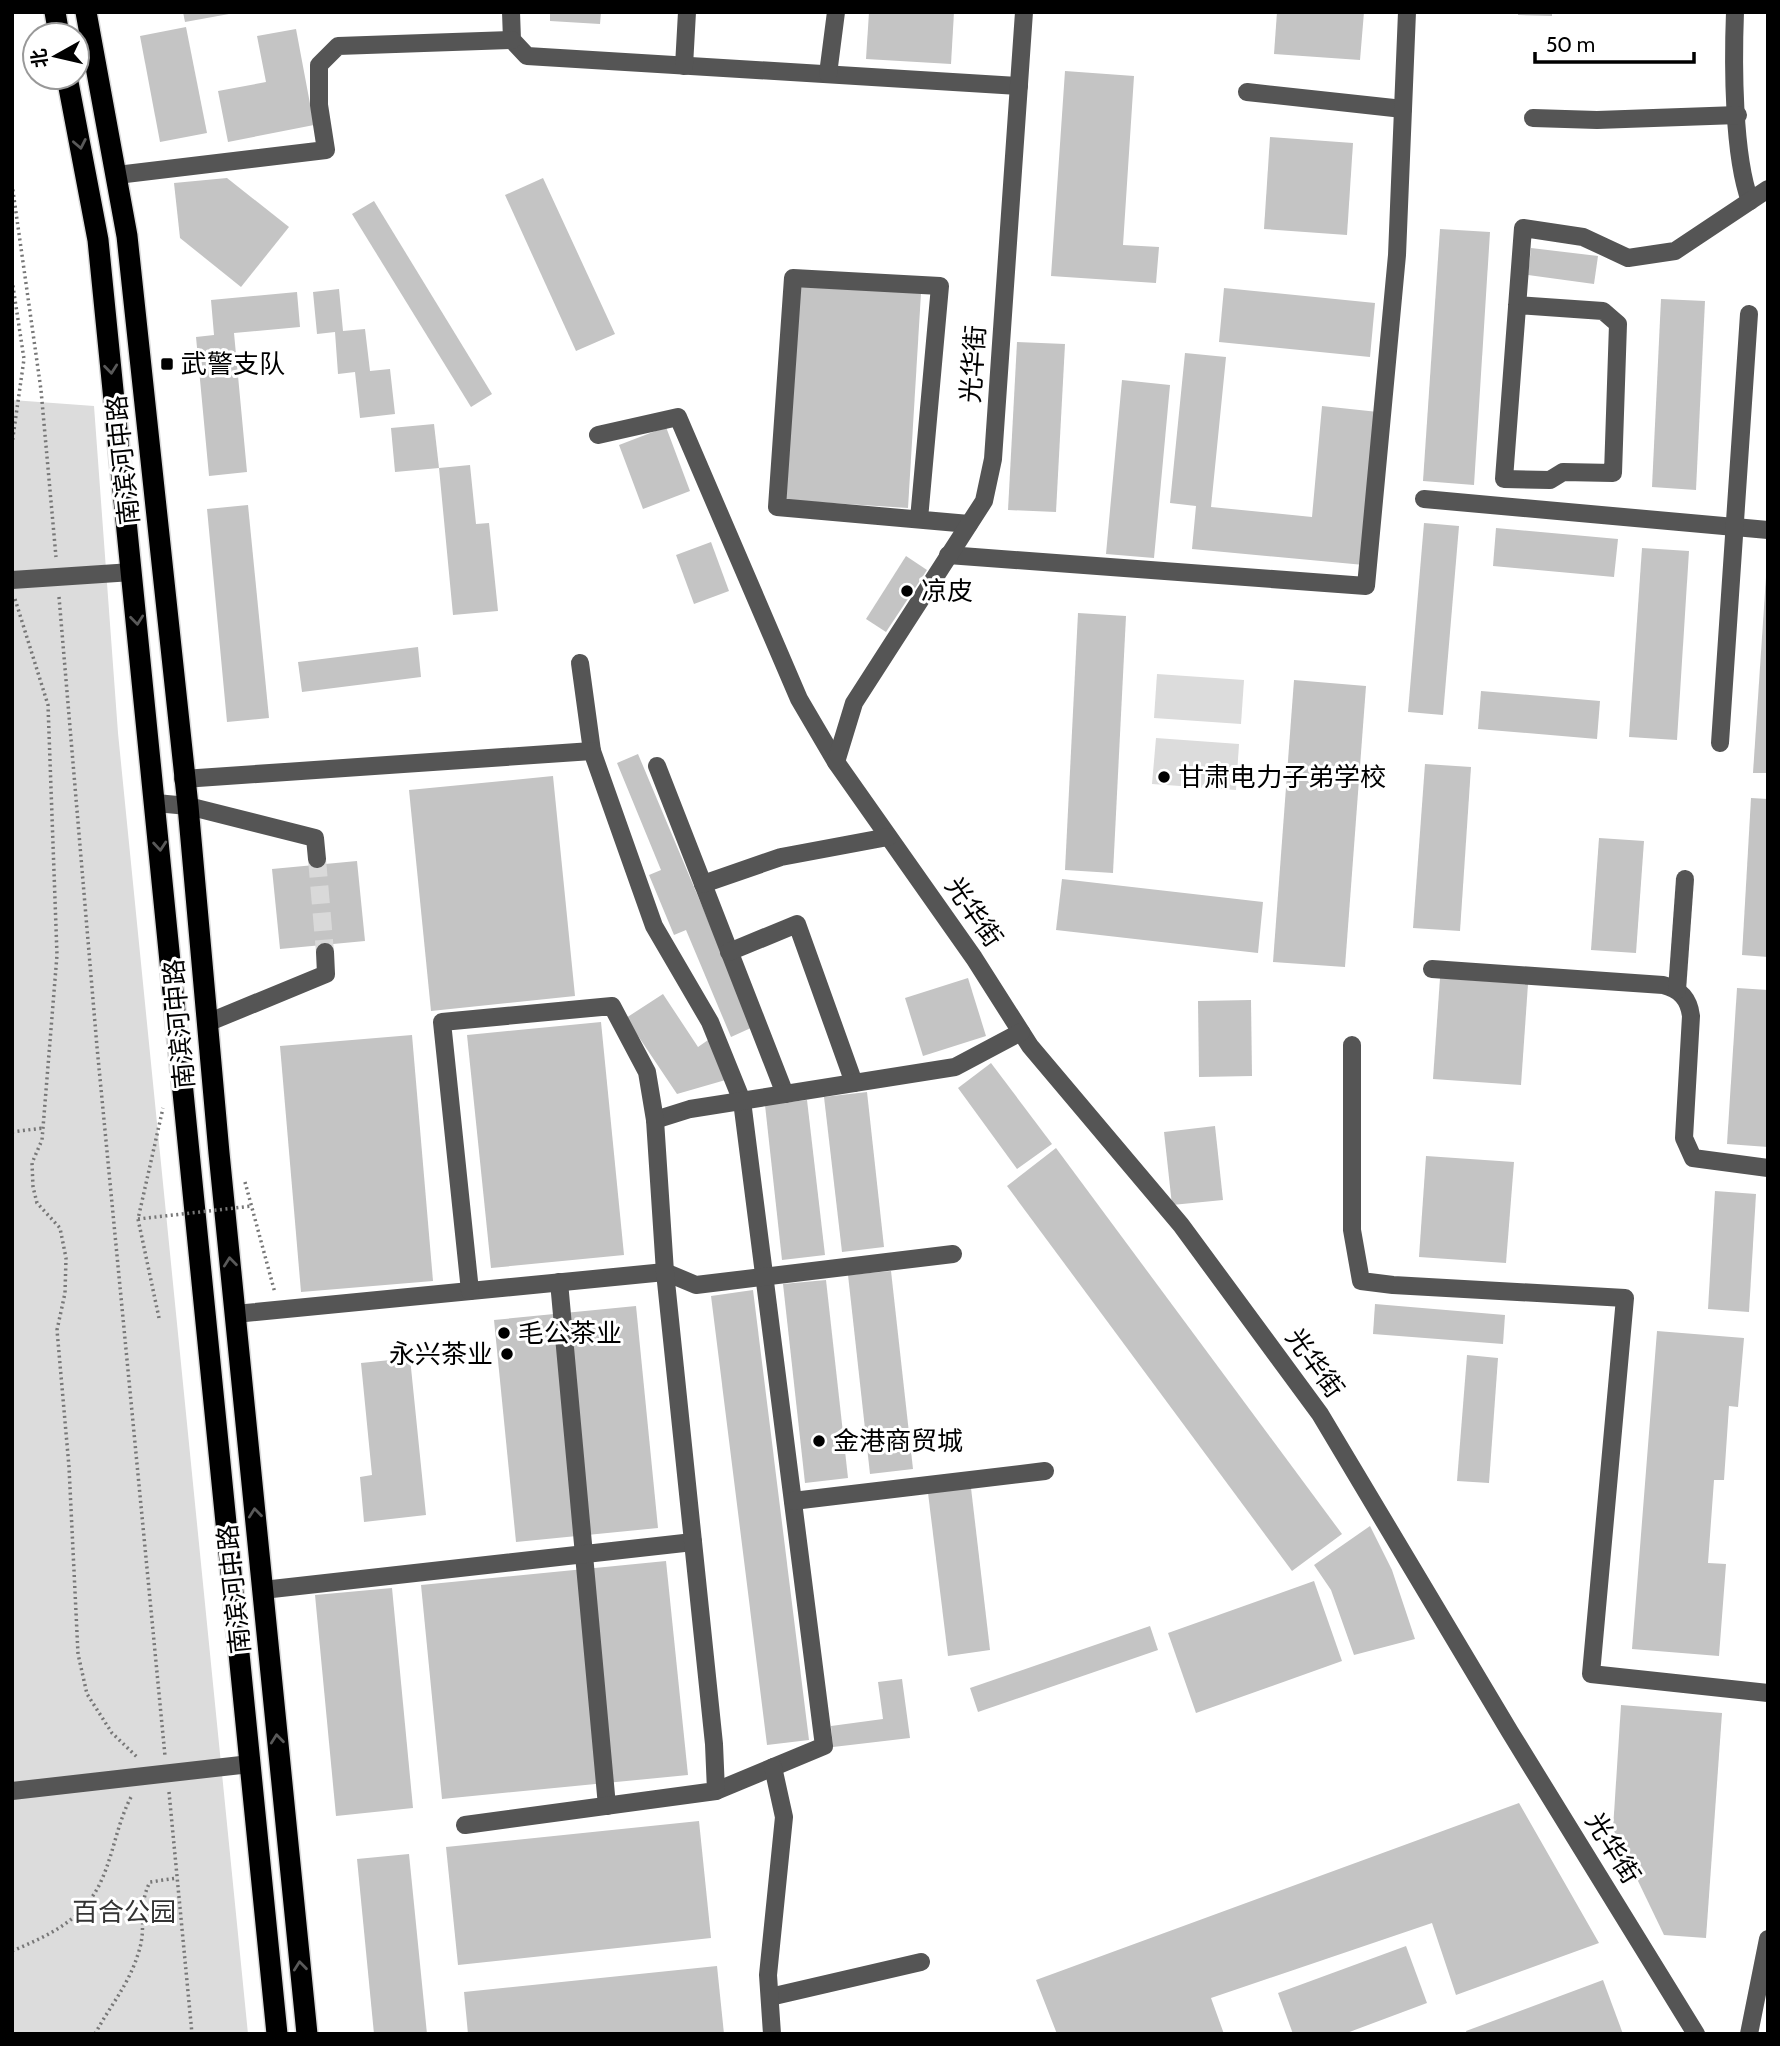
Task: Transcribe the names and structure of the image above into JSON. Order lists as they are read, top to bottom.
{
  "streets": {
    "highway": ["南滨河中路"],
    "street": ["光华街"]
  },
  "parks": ["百合公园"],
  "places": {
    "transit": ["武警支队"],
    "other": [
      "凉皮",
      "甘肃电力子弟学校",
      "毛公茶业",
      "永兴茶业",
      "金港商贸城"
    ]
  },
  "scale_bar": "50 m",
  "north": "left"
}
